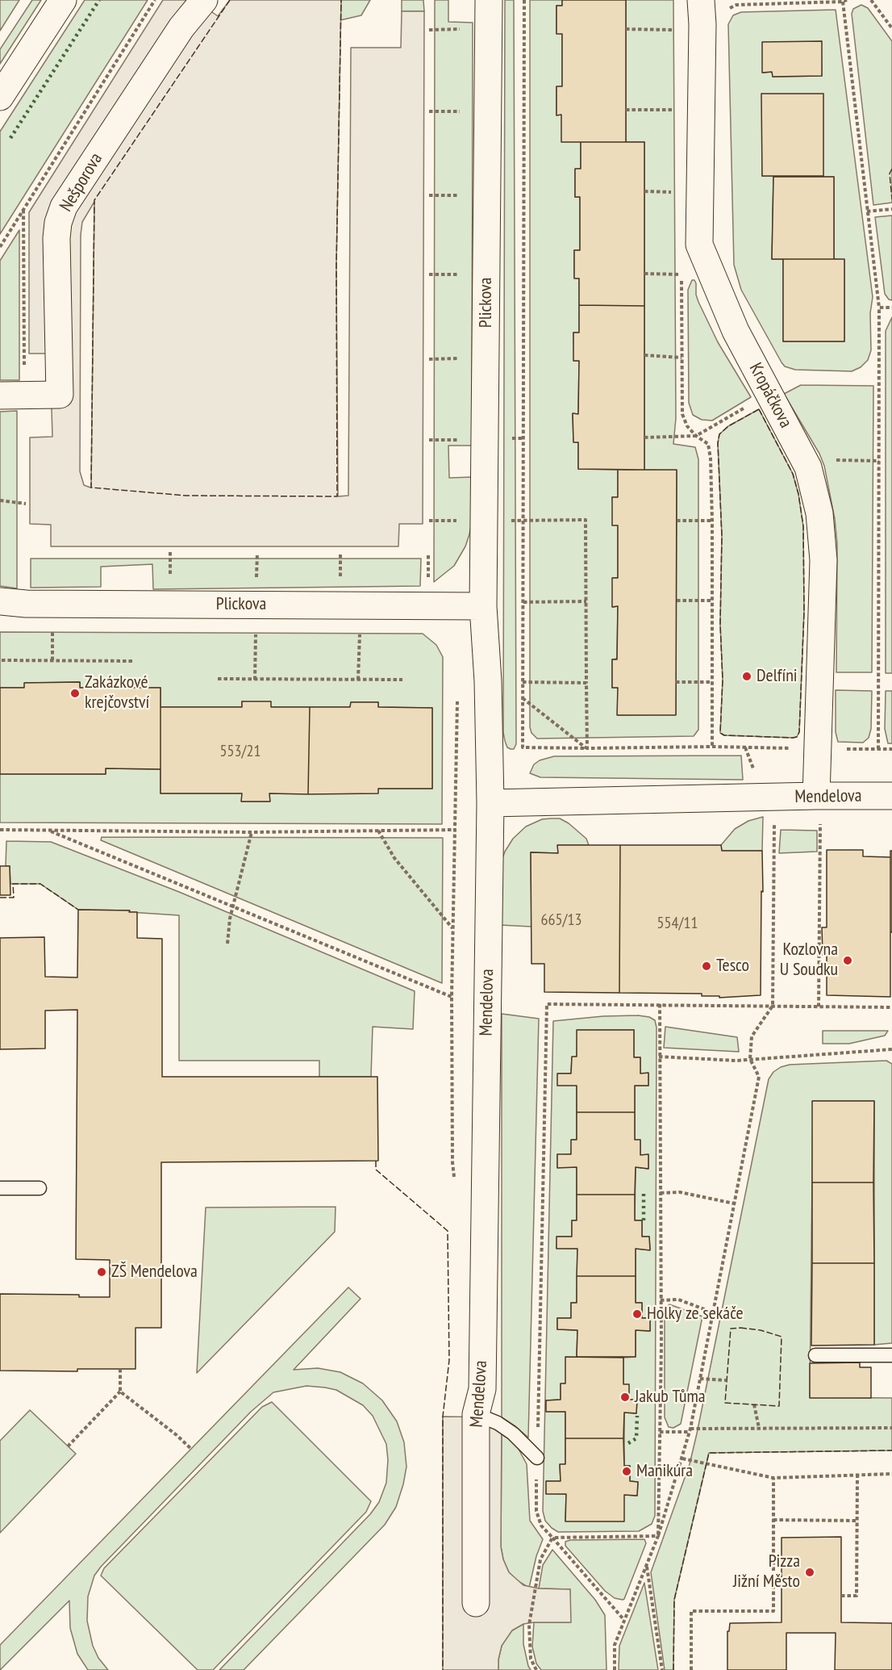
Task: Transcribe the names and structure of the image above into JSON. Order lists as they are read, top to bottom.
{
  "streets": {
    "street": [
      "Nešporova",
      "Plickova",
      "Kropáčkova",
      "Mendelova"
    ]
  },
  "crossings": [
    ["Plickova", "Mendelova"],
    ["Kropáčkova", "Mendelova"]
  ],
  "places": [
    "Delfíni",
    "Zakázkové krejčovství",
    "Kozlovna U Soudku",
    "Tesco",
    "ZŠ Mendelova",
    "Holky ze sekáče",
    "Jakub Tůma",
    "Manikúra",
    "Pizza Jižní Město"
  ],
  "house_numbers": ["553/21", "665/13", "554/11"]
}
